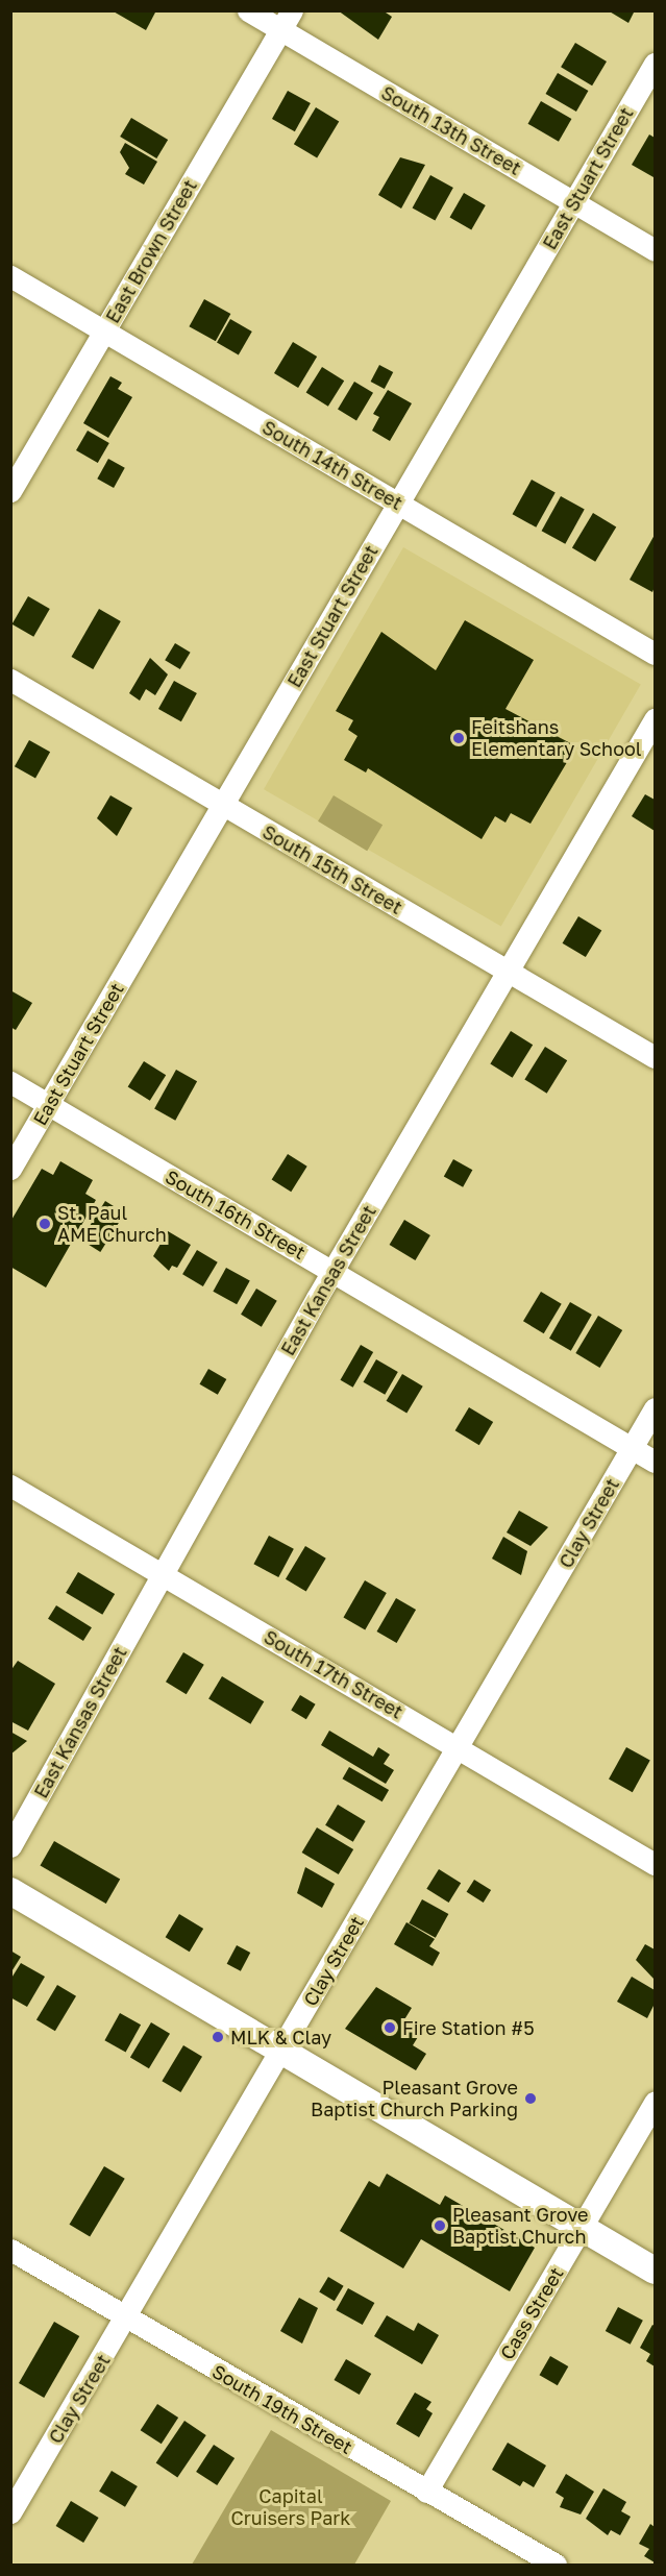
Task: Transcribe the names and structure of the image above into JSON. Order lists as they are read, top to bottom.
{
  "streets": {
    "street": [
      "South 13th Street",
      "East Stuart Street",
      "East Brown Street",
      "South 14th Street",
      "South 15th Street",
      "South 16th Street",
      "East Kansas Street",
      "Clay Street",
      "South 17th Street",
      "Cass Street",
      "South 19th Street"
    ]
  },
  "crossings": [
    ["South 13th Street", "East Stuart Street"],
    ["South 13th Street", "East Brown Street"],
    ["East Stuart Street", "South 14th Street"],
    ["East Stuart Street", "South 15th Street"],
    ["East Stuart Street", "South 16th Street"],
    ["East Brown Street", "South 14th Street"],
    ["South 15th Street", "East Kansas Street"],
    ["South 16th Street", "East Kansas Street"],
    ["South 16th Street", "Clay Street"],
    ["East Kansas Street", "South 17th Street"],
    ["Clay Street", "South 17th Street"],
    ["Clay Street", "South 19th Street"],
    ["Cass Street", "South 19th Street"]
  ],
  "parks": ["Capital Cruisers Park"],
  "places": [
    "Feitshans Elementary School",
    "St. Paul AME Church",
    "Fire Station #5",
    "MLK & Clay",
    "Pleasant Grove Baptist Church Parking",
    "Pleasant Grove Baptist Church"
  ]
}
